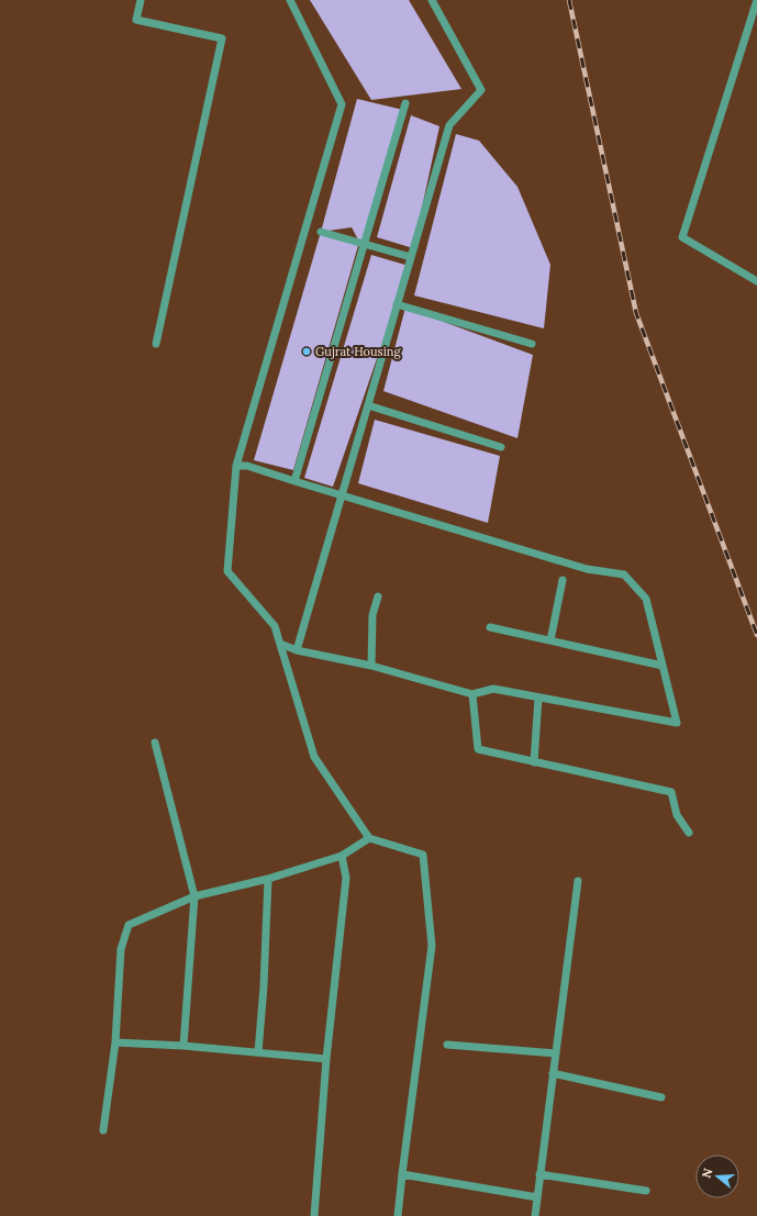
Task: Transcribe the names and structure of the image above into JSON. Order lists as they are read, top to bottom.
{
  "places": ["Gujrat Housing"],
  "north": "left"
}
